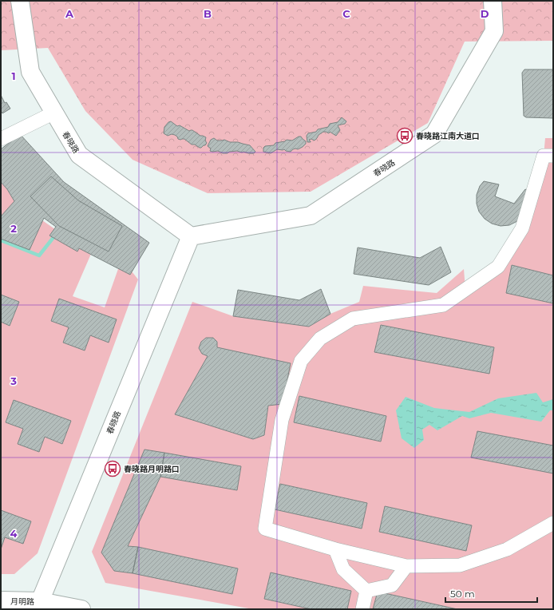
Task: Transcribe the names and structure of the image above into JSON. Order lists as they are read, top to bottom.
{
  "streets": {
    "street": ["春晓路", "月明路"]
  },
  "crossings": [
    ["春晓路", "月明路"]
  ],
  "places": {
    "bus stop": ["春晓路江南大道口", "春晓路月明路口"]
  },
  "scale_bar": "50 m",
  "grid": {
    "columns": [
      "A",
      "B",
      "C",
      "D"
    ],
    "rows": [
      "1",
      "2",
      "3",
      "4"
    ]
  }
}
